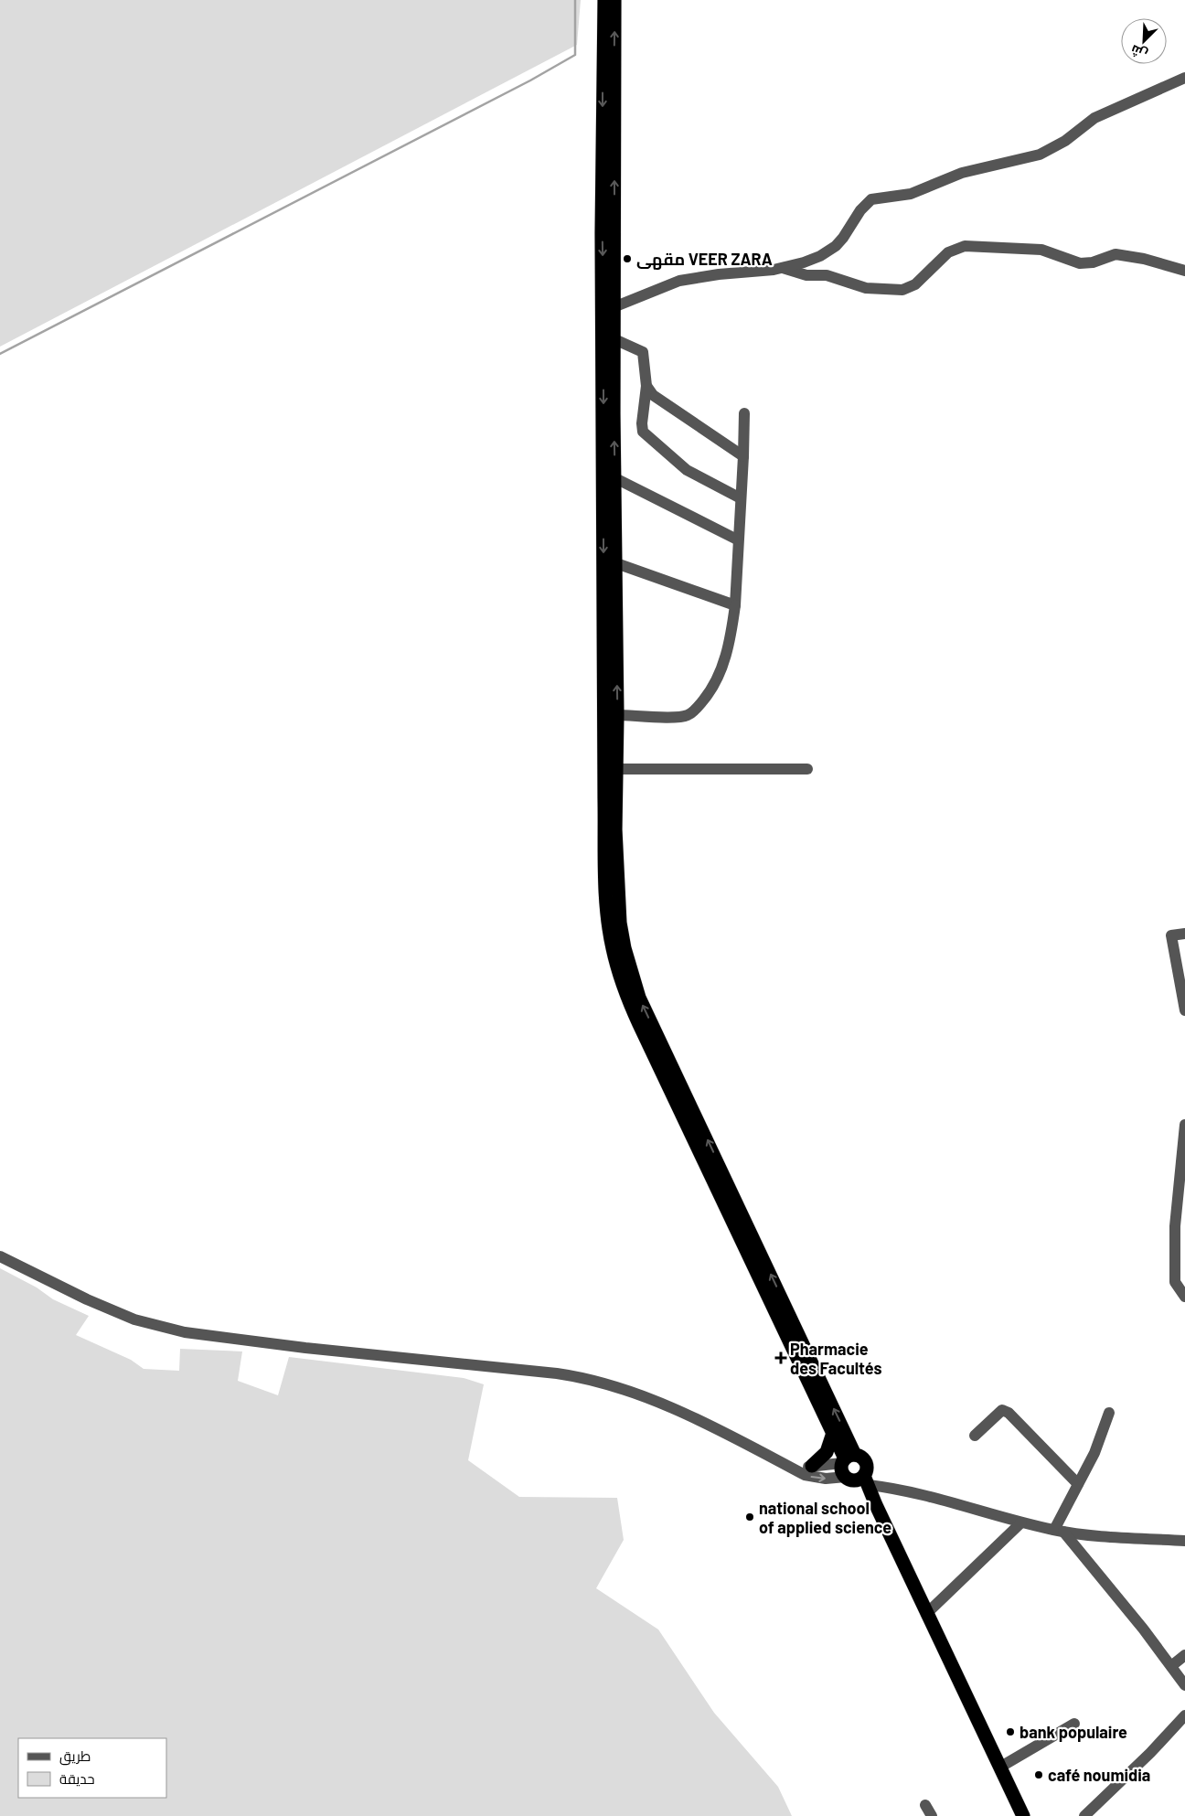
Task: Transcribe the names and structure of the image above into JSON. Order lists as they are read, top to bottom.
{
  "places": {
    "other": [
      "مقهى VEER ZARA",
      "national school of applied science",
      "bank populaire",
      "café noumidia"
    ],
    "health": ["Pharmacie des Facultés"]
  },
  "legend": ["طريق", "حديقة"],
  "north": "bottom left"
}
